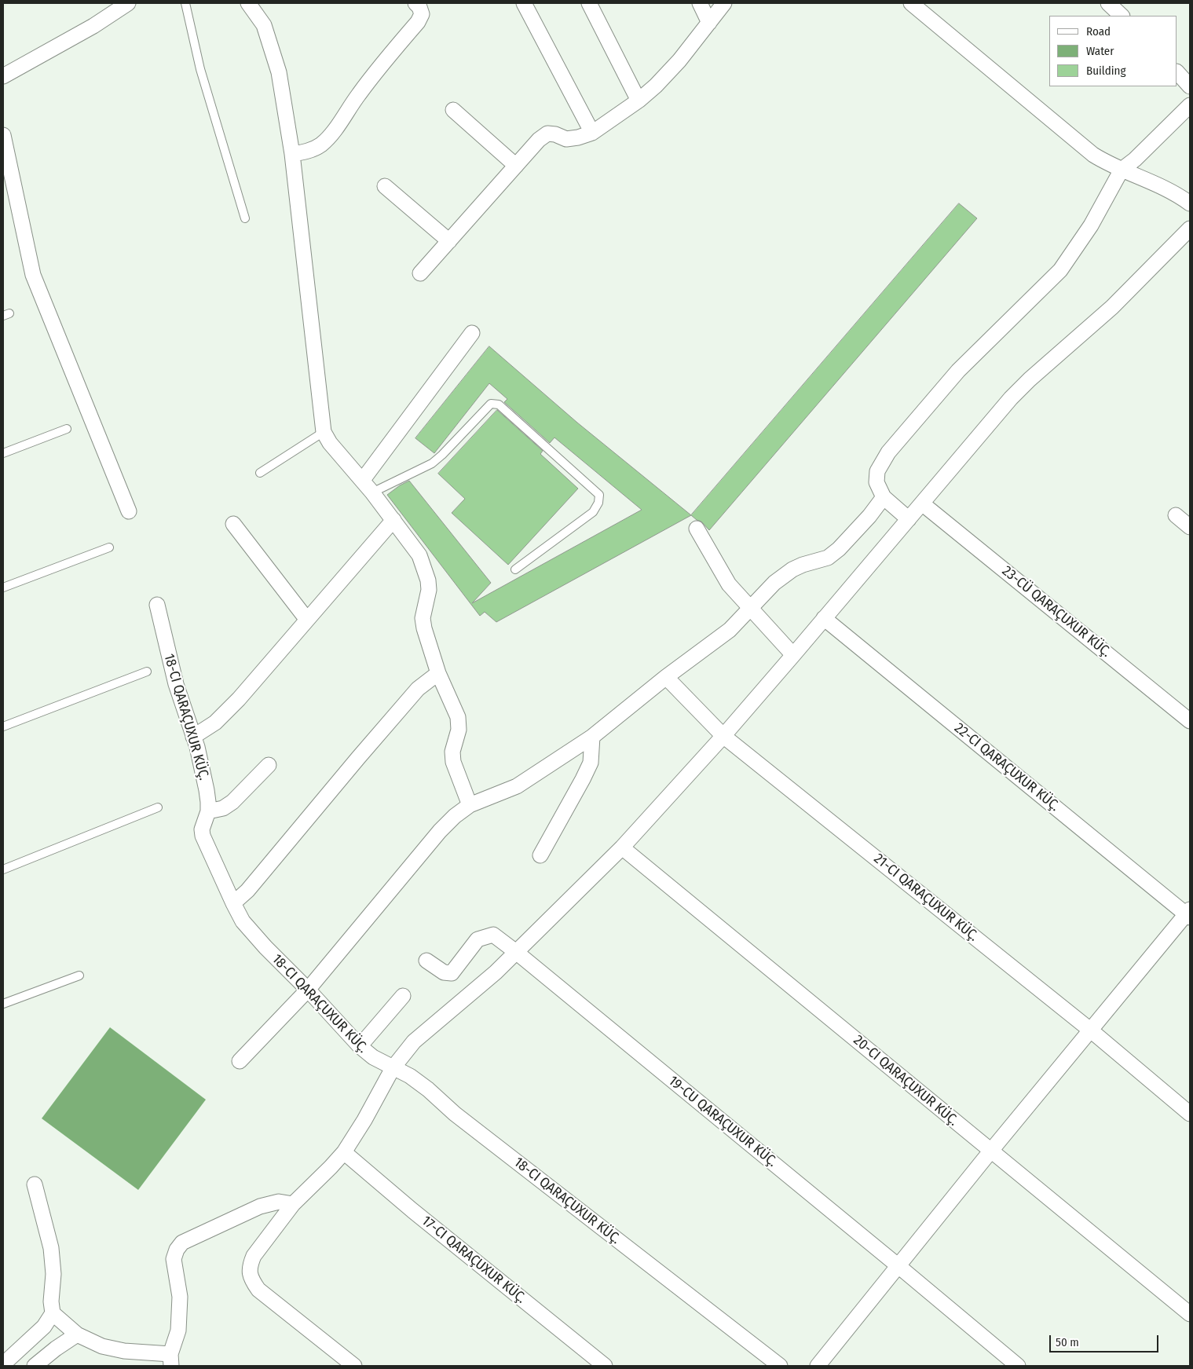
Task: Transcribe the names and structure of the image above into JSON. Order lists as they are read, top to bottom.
{
  "streets": {
    "street": [
      "23-CÜ QARAÇUXUR KÜÇ.",
      "18-CI QARAÇUXUR KÜÇ.",
      "22-CI QARAÇUXUR KÜÇ.",
      "21-CI QARAÇUXUR KÜÇ.",
      "20-CI QARAÇUXUR KÜÇ.",
      "19-CU QARAÇUXUR KÜÇ.",
      "17-CI QARAÇUXUR KÜÇ."
    ]
  },
  "legend": ["Road", "Water", "Building"],
  "scale_bar": "50 m"
}
